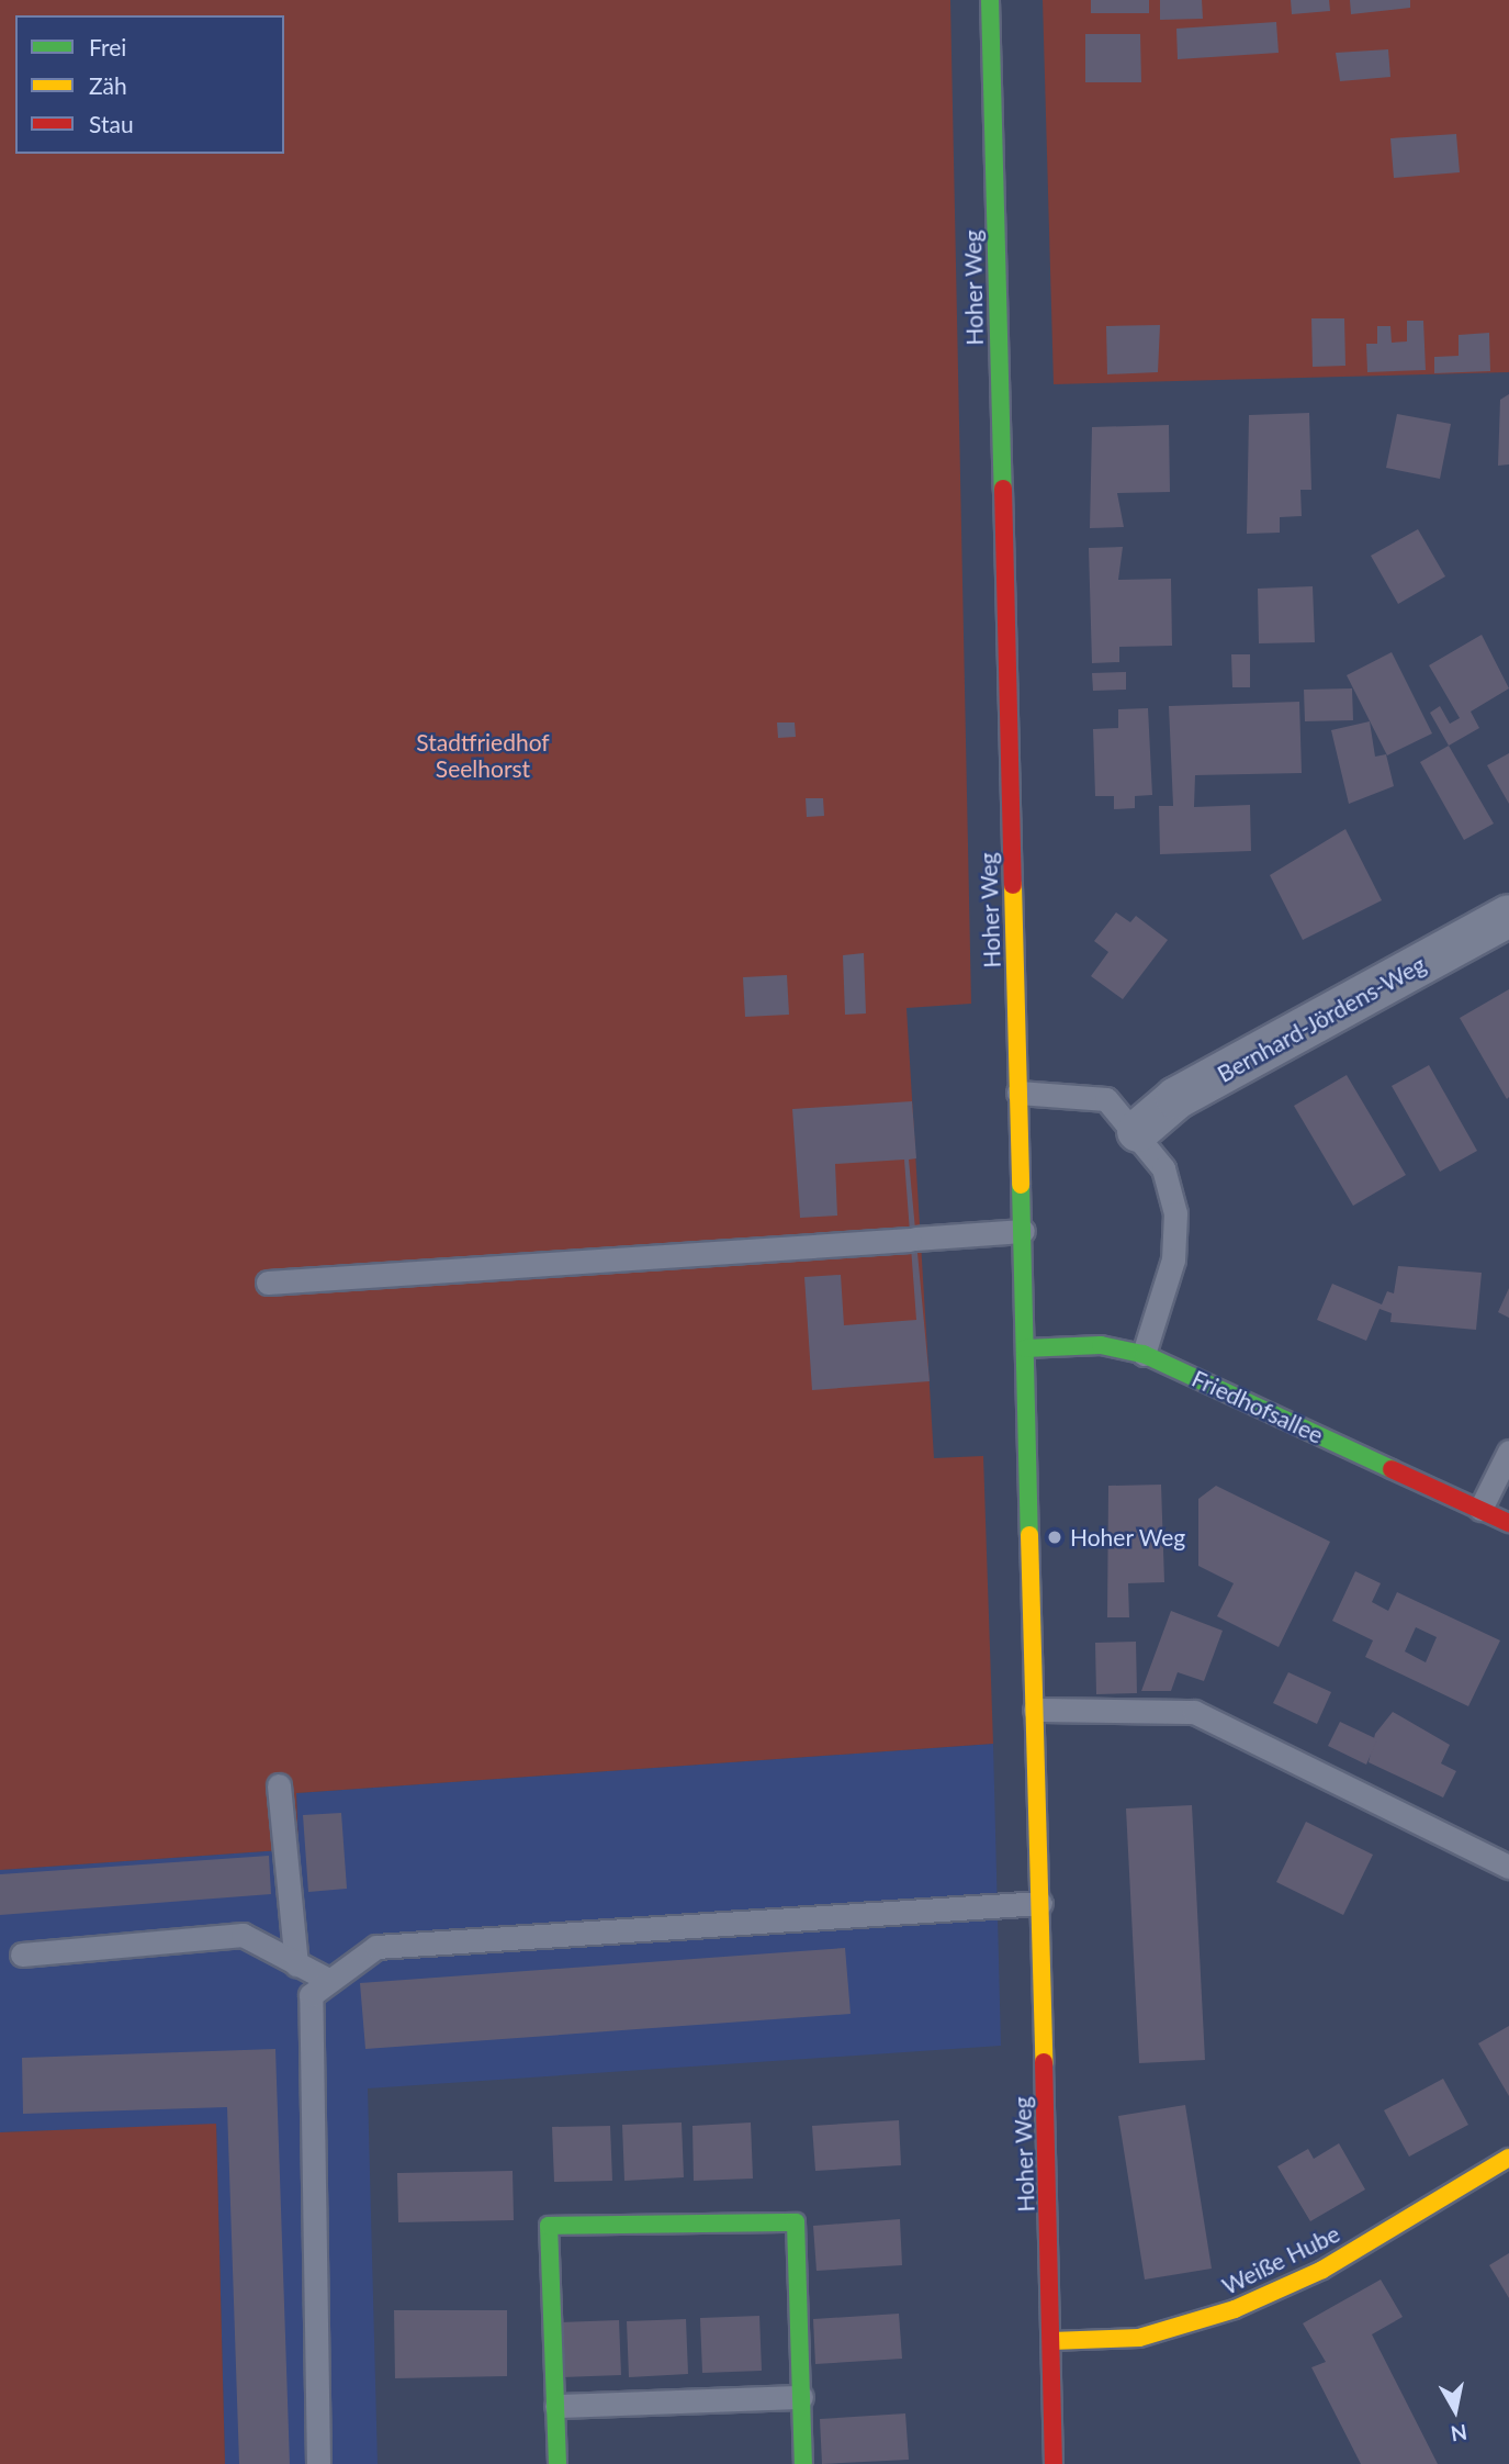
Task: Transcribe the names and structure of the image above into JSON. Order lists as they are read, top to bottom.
{
  "streets": {
    "street": [
      "Hoher Weg",
      "Bernhard-Jördens-Weg",
      "Friedhofsallee",
      "Weiße Hube"
    ]
  },
  "crossings": [
    ["Hoher Weg", "Friedhofsallee"],
    ["Hoher Weg", "Weiße Hube"]
  ],
  "parks": ["Stadtfriedhof Seelhorst"],
  "places": ["Hoher Weg"],
  "legend": ["Frei", "Zäh", "Stau"],
  "north": "bottom"
}
